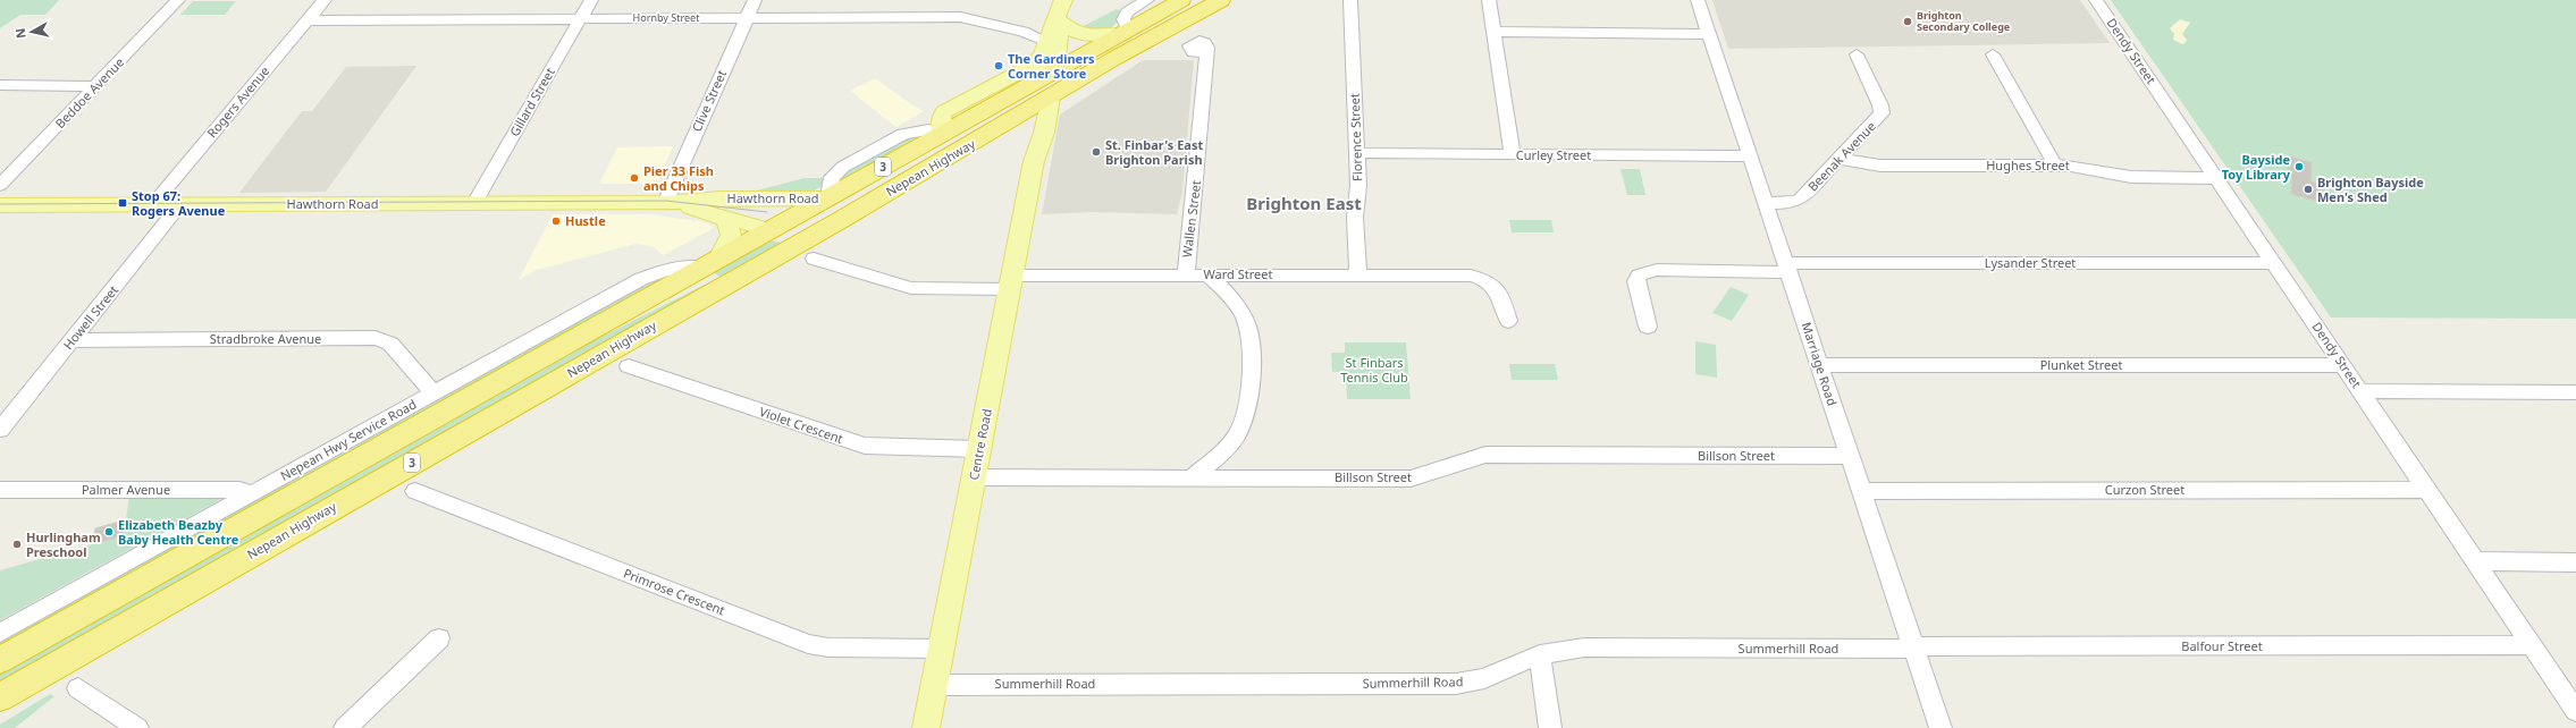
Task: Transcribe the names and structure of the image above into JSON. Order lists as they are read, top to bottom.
{
  "streets": {
    "highway": ["3", "Nepean Highway", "Centre Road"],
    "main road": ["Hawthorn Road"],
    "street": [
      "Hornby Street",
      "Dendy Street",
      "Beddoe Avenue",
      "Clive Street",
      "Rogers Avenue",
      "Gillard Street",
      "Florence Street",
      "Curley Street",
      "Beenak Avenue",
      "Hughes Street",
      "Wallen Street",
      "Lysander Street",
      "Ward Street",
      "Howell Street",
      "Stradbroke Avenue",
      "Marriage Road",
      "Plunket Street",
      "Violet Crescent",
      "Nepean Hwy Service Road",
      "Billson Street",
      "Palmer Avenue",
      "Curzon Street",
      "Primrose Crescent",
      "Balfour Street",
      "Summerhill Road"
    ]
  },
  "crossings": [
    ["Hornby Street", "Clive Street"],
    ["Hornby Street", "Rogers Avenue"],
    ["Hornby Street", "Gillard Street"],
    ["Hornby Street", "Nepean Highway"],
    ["Hornby Street", "Centre Road"],
    ["Dendy Street", "Hughes Street"],
    ["Dendy Street", "Lysander Street"],
    ["Dendy Street", "Plunket Street"],
    ["Dendy Street", "Curzon Street"],
    ["Dendy Street", "Balfour Street"],
    ["Clive Street", "Hawthorn Road"],
    ["Rogers Avenue", "Hawthorn Road"],
    ["Gillard Street", "Hawthorn Road"],
    ["Florence Street", "Curley Street"],
    ["Florence Street", "Ward Street"],
    ["Curley Street", "Marriage Road"],
    ["Beenak Avenue", "Hughes Street"],
    ["Beenak Avenue", "Marriage Road"],
    ["Nepean Highway", "Hawthorn Road"],
    ["Nepean Highway", "Nepean Hwy Service Road"],
    ["Nepean Highway", "Centre Road"],
    ["Hawthorn Road", "Howell Street"],
    ["Wallen Street", "Ward Street"],
    ["Lysander Street", "Marriage Road"],
    ["Ward Street", "Centre Road"],
    ["Howell Street", "Stradbroke Avenue"],
    ["Stradbroke Avenue", "Nepean Hwy Service Road"],
    ["Marriage Road", "Plunket Street"],
    ["Marriage Road", "Billson Street"],
    ["Marriage Road", "Curzon Street"],
    ["Marriage Road", "Balfour Street"],
    ["Marriage Road", "Summerhill Road"],
    ["Violet Crescent", "Centre Road"],
    ["Nepean Hwy Service Road", "Palmer Avenue"],
    ["Centre Road", "Billson Street"],
    ["Centre Road", "Primrose Crescent"],
    ["Centre Road", "Summerhill Road"],
    ["Balfour Street", "Summerhill Road"]
  ],
  "districts": ["Brighton East"],
  "parks": ["St Finbars Tennis Club"],
  "places": {
    "other": [
      "Brighton Secondary College",
      "The Gardiners Corner Store",
      "St. Finbar's East Brighton Parish",
      "Bayside Toy Library",
      "Pier 33 Fish and Chips",
      "Brighton Bayside Men's Shed",
      "Hustle",
      "Elizabeth Beazby Baby Health Centre",
      "Hurlingham Preschool"
    ],
    "transit": ["Stop 67: Rogers Avenue"]
  },
  "north": "left"
}
